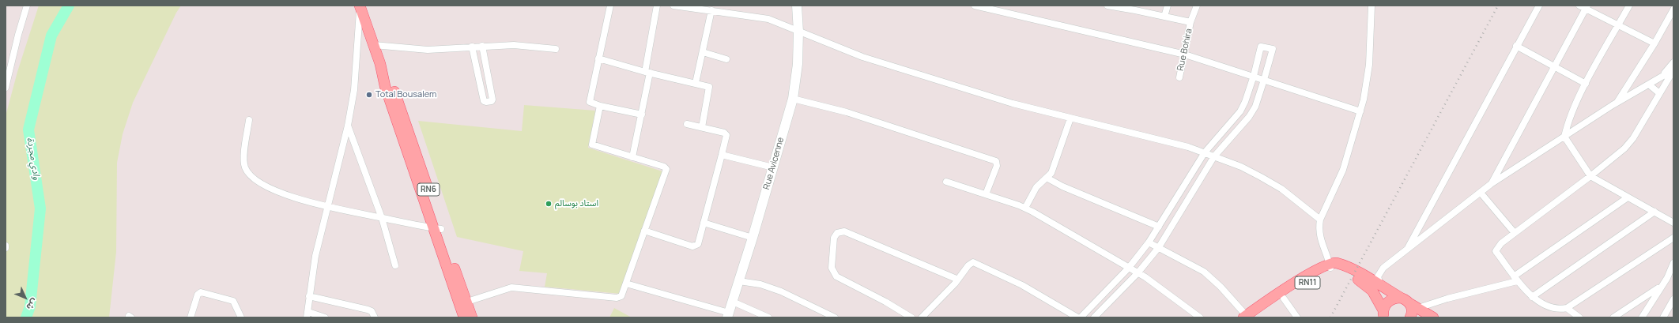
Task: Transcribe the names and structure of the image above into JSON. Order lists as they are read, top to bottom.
{
  "streets": {
    "main road": ["RN6", "RN11"],
    "street": ["Rue Bohira", "Rue Avicenne"]
  },
  "water": ["وادي مجردة"],
  "places": ["Total Bousalem", "استاد بوسالم"],
  "north": "bottom right"
}
